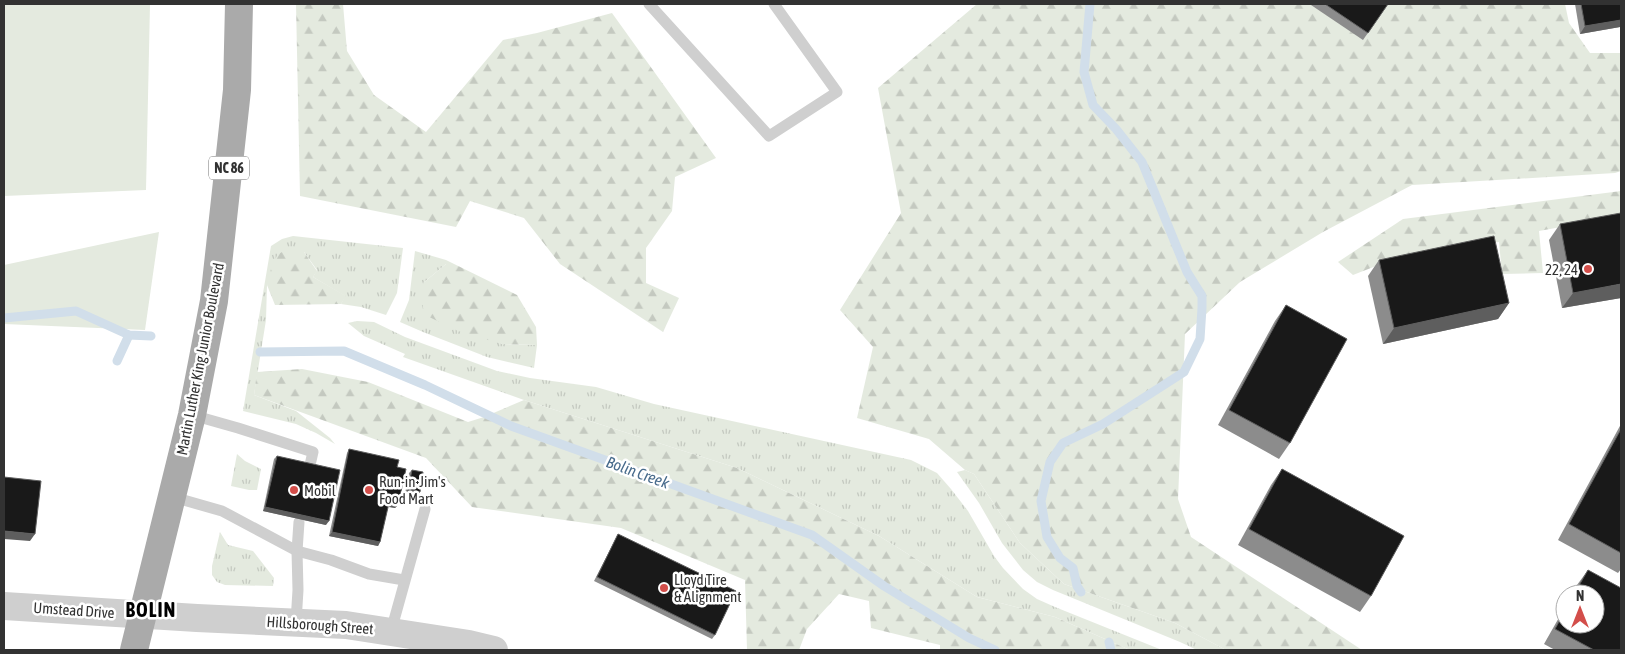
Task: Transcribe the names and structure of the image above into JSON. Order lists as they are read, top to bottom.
{
  "streets": {
    "main road": ["NC 86", "Martin Luther King Junior Boulevard"],
    "street": ["Umstead Drive", "Hillsborough Street"]
  },
  "crossings": [
    ["Martin Luther King Junior Boulevard", "Umstead Drive"],
    ["Martin Luther King Junior Boulevard", "Hillsborough Street"],
    ["Umstead Drive", "Hillsborough Street"]
  ],
  "districts": ["BOLIN"],
  "water": ["Bolin Creek"],
  "places": [
    "22, 24",
    "Mobil",
    "Run-in-Jim's Food Mart",
    "Lloyd Tire & Alignment"
  ],
  "north": "top"
}
